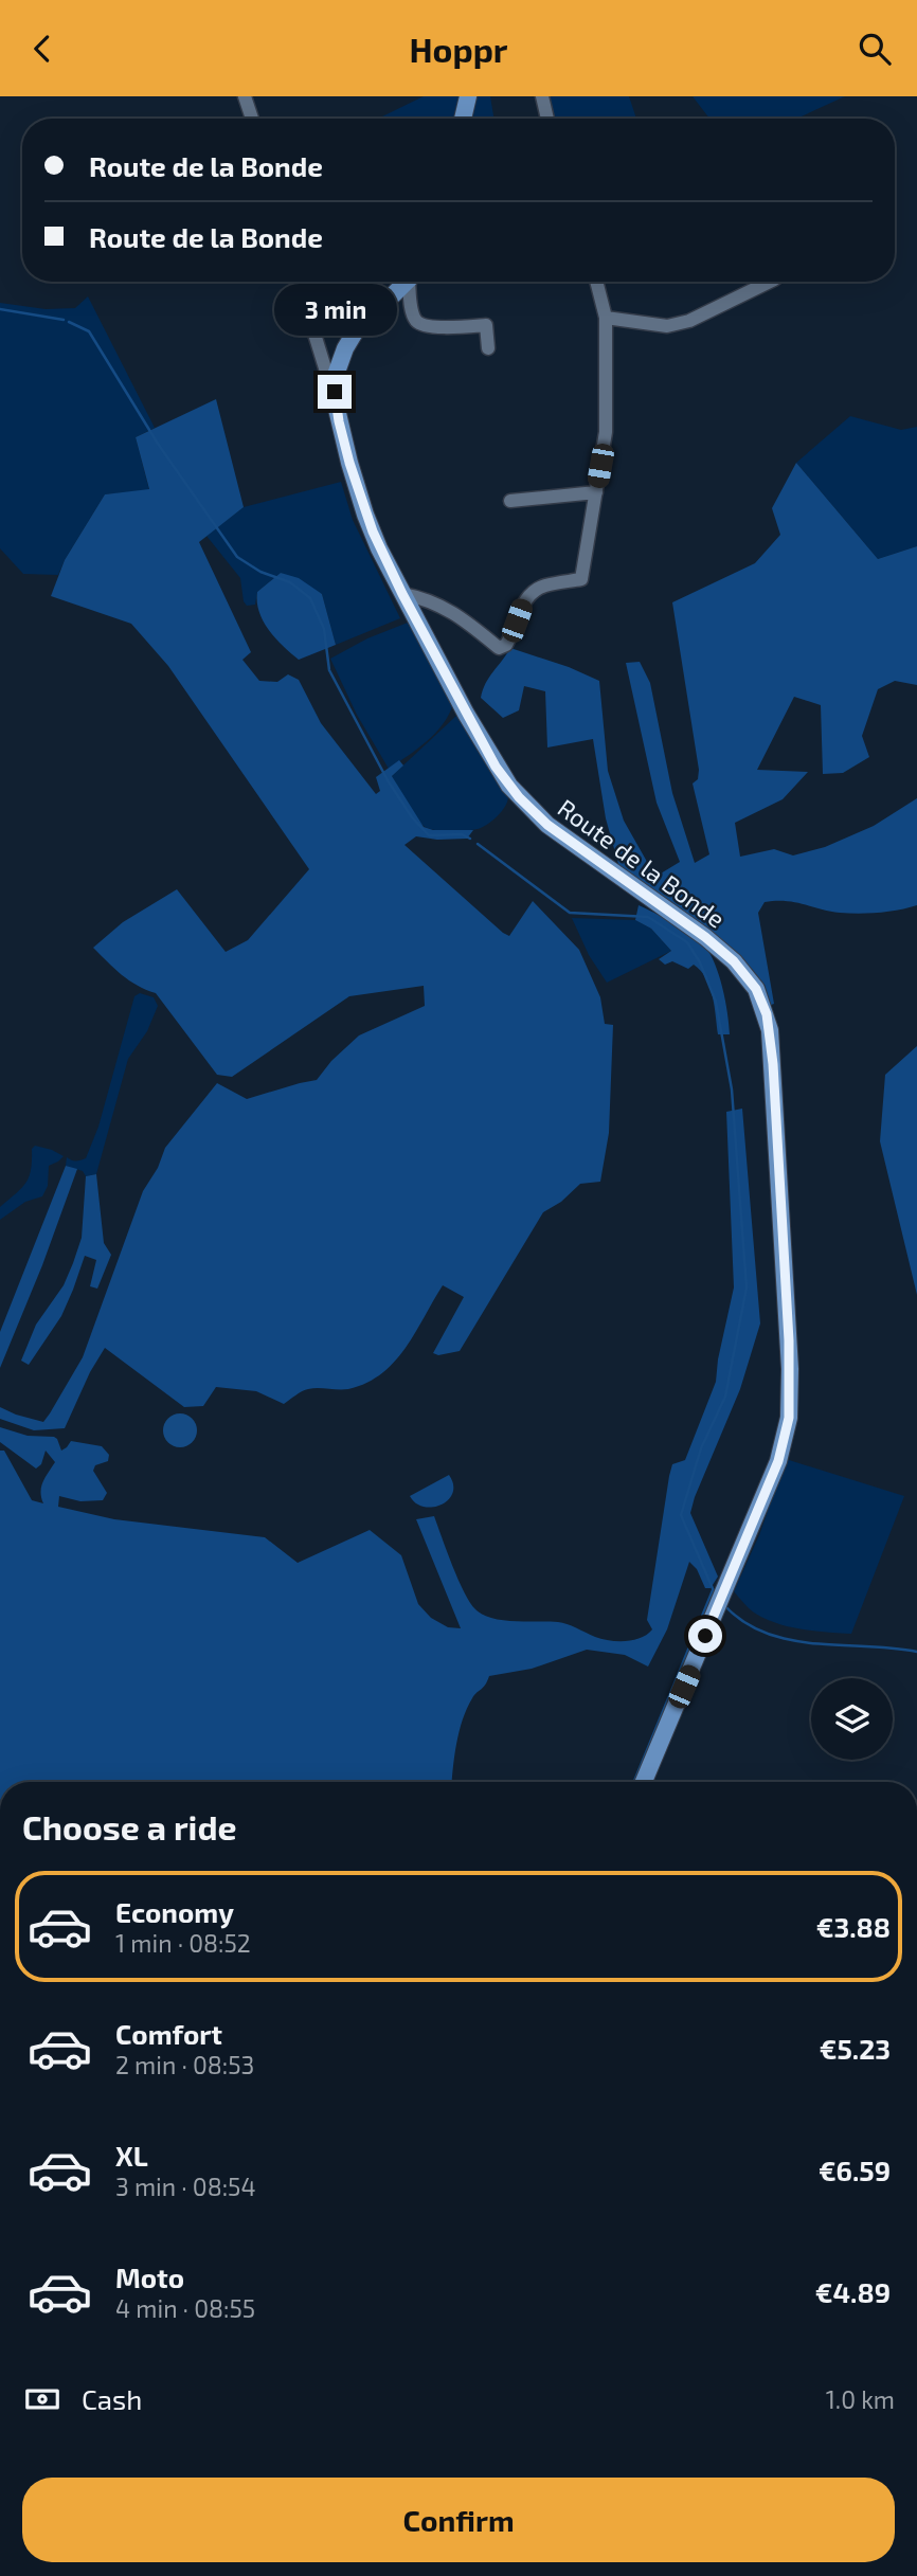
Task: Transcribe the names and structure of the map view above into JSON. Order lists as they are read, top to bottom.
{
  "streets": {
    "main road": ["Route de la Bonde"]
  },
  "page": {
    "header": "Hoppr",
    "banner": ["Route de la Bonde", "Route de la Bonde"],
    "bubble": "3 min",
    "heading": "Choose a ride",
    "list": [
      {
        "name": "Economy",
        "note": "1 min · 08:52",
        "value": "€3.88"
      },
      {
        "name": "Comfort",
        "note": "2 min · 08:53",
        "value": "€5.23"
      },
      {
        "name": "XL",
        "note": "3 min · 08:54",
        "value": "€6.59"
      },
      {
        "name": "Moto",
        "note": "4 min · 08:55",
        "value": "€4.89"
      }
    ],
    "pay": ["Cash", "1.0 km"],
    "buttons": "Confirm"
  }
}
